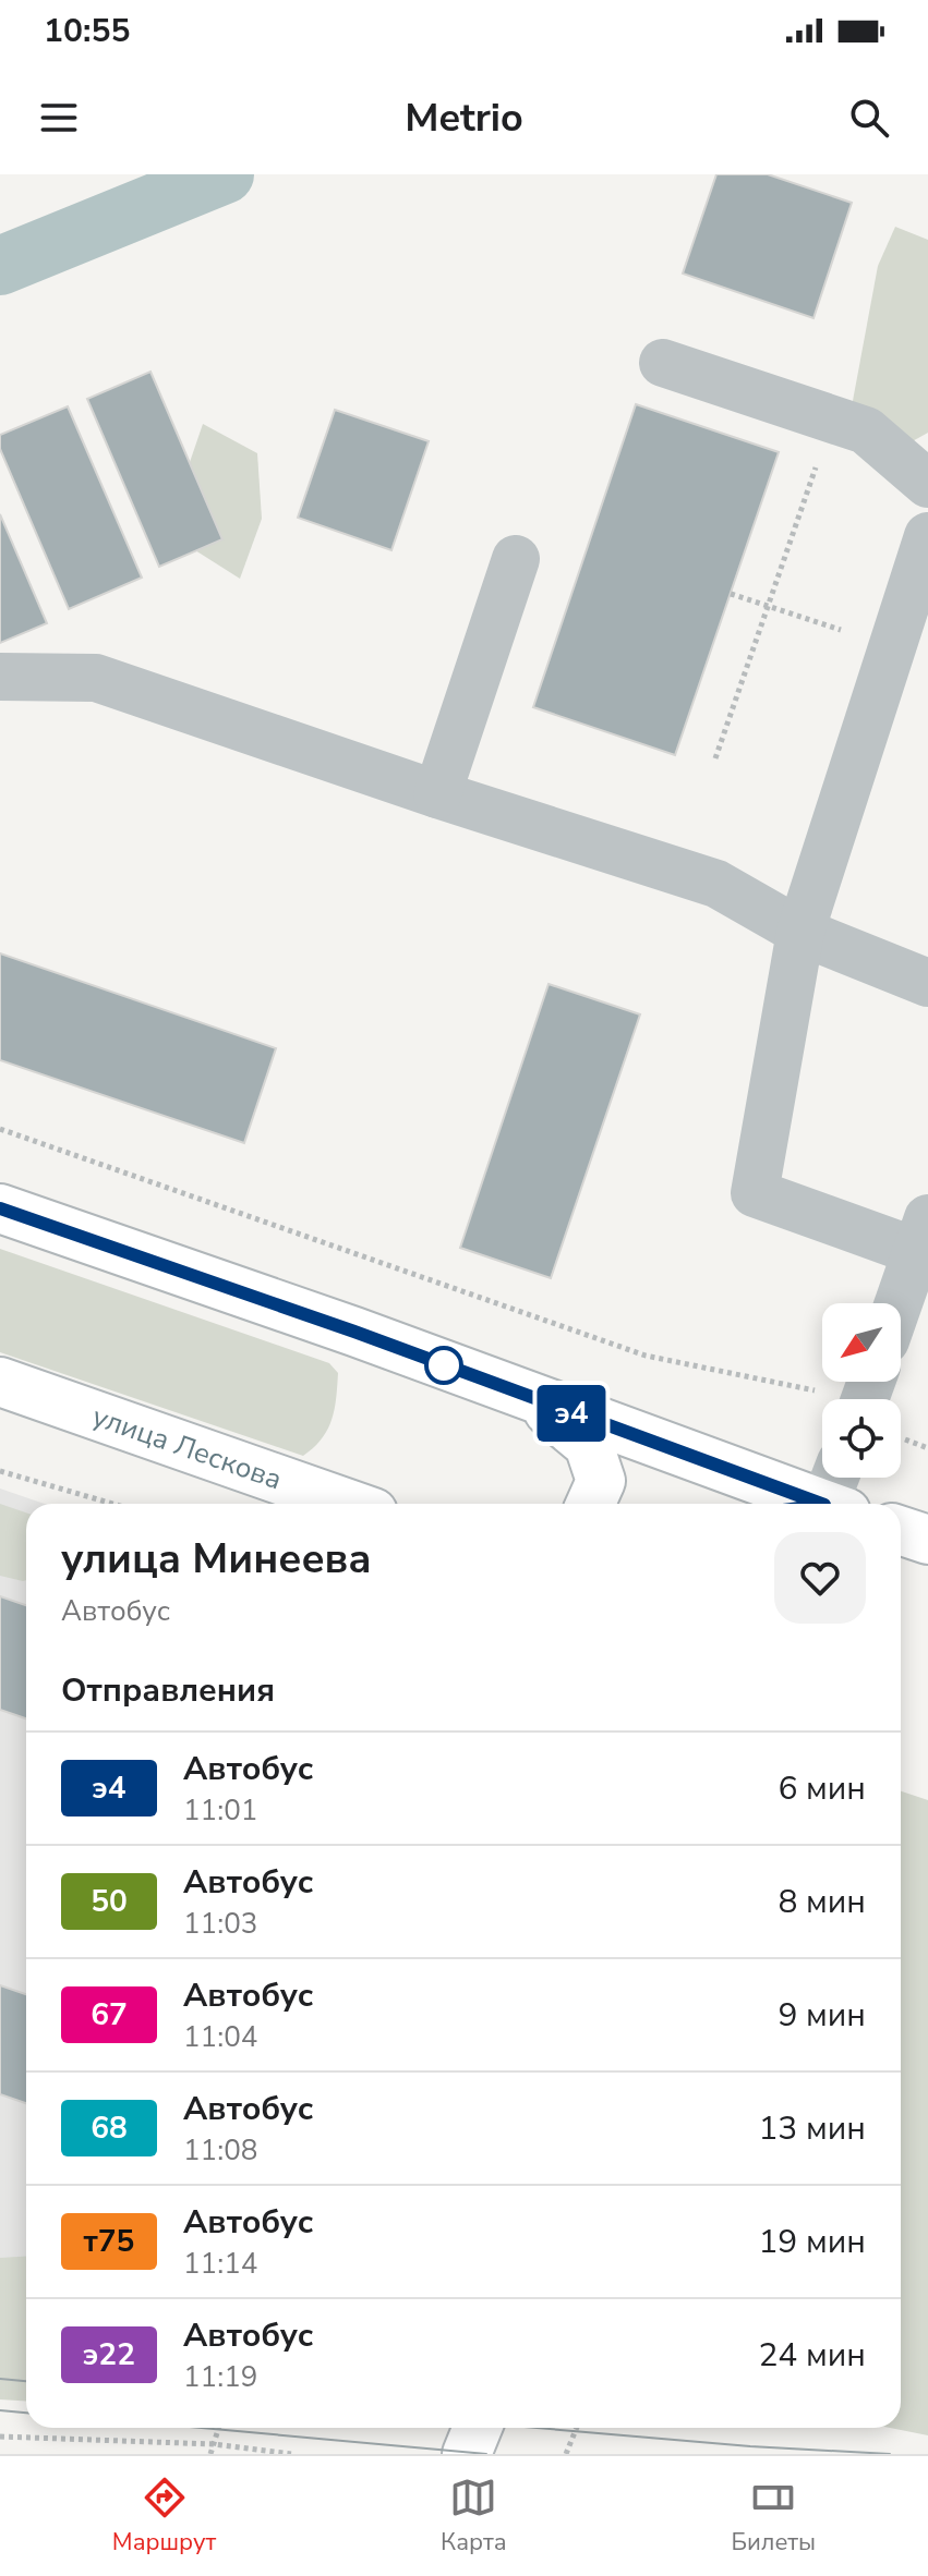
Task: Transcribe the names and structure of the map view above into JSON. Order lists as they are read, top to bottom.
{
  "streets": {
    "main road": ["улица Лескова"]
  },
  "lines": ["bus line э4"],
  "north": "bottom left",
  "page": {
    "status": "10:55",
    "header": "Metrio",
    "on_map": "э4",
    "heading": [
      ["улица Минеева", "Автобус"],
      "Отправления"
    ],
    "list": [
      {
        "mark": "э4",
        "name": "Автобус",
        "note": "11:01",
        "value": "6 мин"
      },
      {
        "mark": "50",
        "name": "Автобус",
        "note": "11:03",
        "value": "8 мин"
      },
      {
        "mark": "67",
        "name": "Автобус",
        "note": "11:04",
        "value": "9 мин"
      },
      {
        "mark": "68",
        "name": "Автобус",
        "note": "11:08",
        "value": "13 мин"
      },
      {
        "mark": "т75",
        "name": "Автобус",
        "note": "11:14",
        "value": "19 мин"
      },
      {
        "mark": "э22",
        "name": "Автобус",
        "note": "11:19",
        "value": "24 мин"
      }
    ],
    "tabs": ["Маршрут", "Карта", "Билеты"]
  }
}
